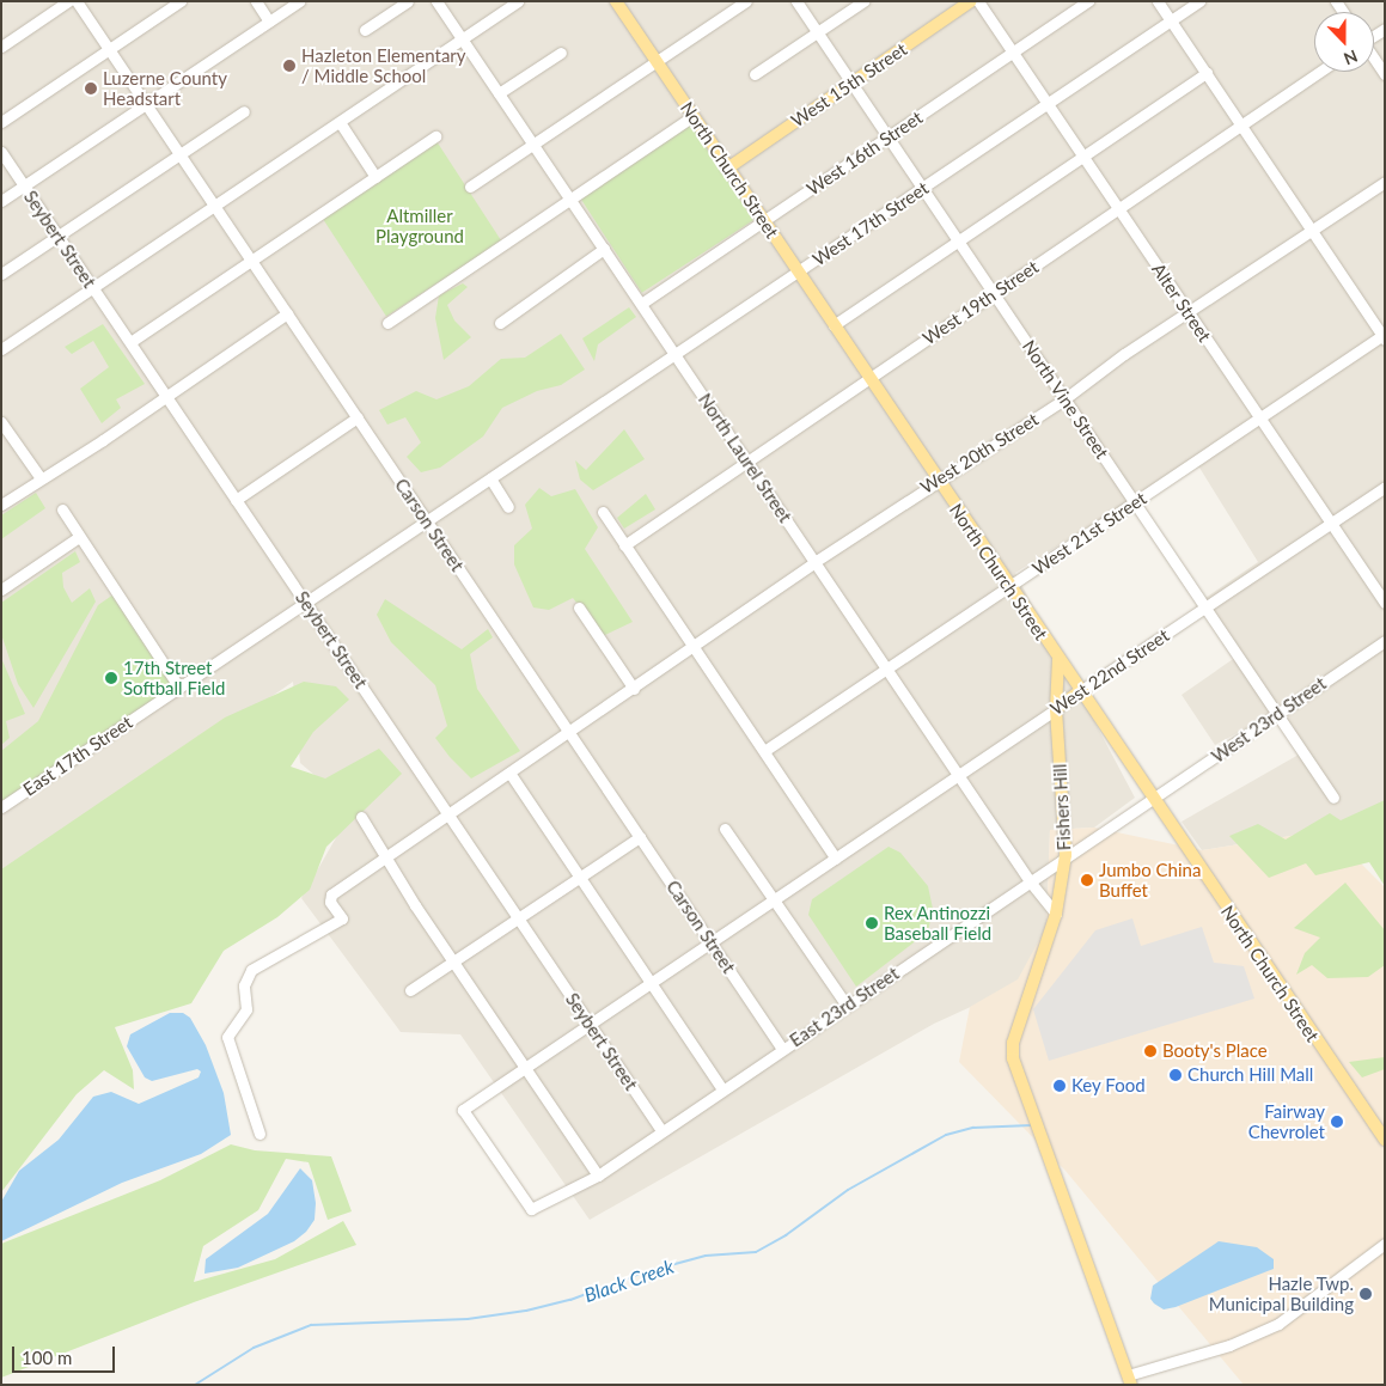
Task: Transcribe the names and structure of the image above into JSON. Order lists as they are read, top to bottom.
{
  "streets": {
    "main road": [
      "West 15th Street",
      "North Church Street",
      "West 22nd Street",
      "Fishers Hill"
    ],
    "street": [
      "West 16th Street",
      "West 17th Street",
      "Seybert Street",
      "West 19th Street",
      "Alter Street",
      "North Vine Street",
      "West 20th Street",
      "North Laurel Street",
      "Carson Street",
      "West 21st Street",
      "West 23rd Street",
      "East 17th Street",
      "East 23rd Street"
    ]
  },
  "crossings": [
    ["West 15th Street", "North Church Street"],
    ["West 15th Street", "North Vine Street"],
    ["West 16th Street", "North Church Street"],
    ["West 16th Street", "Alter Street"],
    ["West 16th Street", "North Vine Street"],
    ["West 16th Street", "North Laurel Street"],
    ["North Church Street", "West 17th Street"],
    ["North Church Street", "West 19th Street"],
    ["North Church Street", "West 20th Street"],
    ["North Church Street", "West 21st Street"],
    ["North Church Street", "West 22nd Street"],
    ["North Church Street", "West 23rd Street"],
    ["North Church Street", "Fishers Hill"],
    ["North Church Street", "East 23rd Street"],
    ["West 17th Street", "Alter Street"],
    ["West 17th Street", "North Vine Street"],
    ["West 17th Street", "North Laurel Street"],
    ["West 17th Street", "East 17th Street"],
    ["Seybert Street", "West 20th Street"],
    ["Seybert Street", "West 22nd Street"],
    ["Seybert Street", "East 17th Street"],
    ["Seybert Street", "East 23rd Street"],
    ["West 19th Street", "Alter Street"],
    ["West 19th Street", "North Vine Street"],
    ["West 19th Street", "North Laurel Street"],
    ["Alter Street", "West 20th Street"],
    ["Alter Street", "West 21st Street"],
    ["Alter Street", "West 22nd Street"],
    ["North Vine Street", "West 20th Street"],
    ["North Vine Street", "West 21st Street"],
    ["North Vine Street", "West 22nd Street"],
    ["North Vine Street", "West 23rd Street"],
    ["West 20th Street", "North Laurel Street"],
    ["West 20th Street", "Carson Street"],
    ["North Laurel Street", "West 21st Street"],
    ["North Laurel Street", "West 22nd Street"],
    ["North Laurel Street", "Fishers Hill"],
    ["North Laurel Street", "East 23rd Street"],
    ["Carson Street", "West 22nd Street"],
    ["Carson Street", "East 17th Street"],
    ["Carson Street", "East 23rd Street"],
    ["West 22nd Street", "Fishers Hill"],
    ["West 22nd Street", "East 23rd Street"],
    ["West 23rd Street", "East 23rd Street"],
    ["Fishers Hill", "East 23rd Street"]
  ],
  "water": ["Black Creek"],
  "parks": ["Altmiller Playground"],
  "places": [
    "Hazleton Elementary / Middle School",
    "Luzerne County Headstart",
    "17th Street Softball Field",
    "Jumbo China Buffet",
    "Rex Antinozzi Baseball Field",
    "Booty's Place",
    "Church Hill Mall",
    "Key Food",
    "Fairway Chevrolet",
    "Hazle Twp. Municipal Building"
  ],
  "scale_bar": "100 m",
  "north": "bottom"
}
